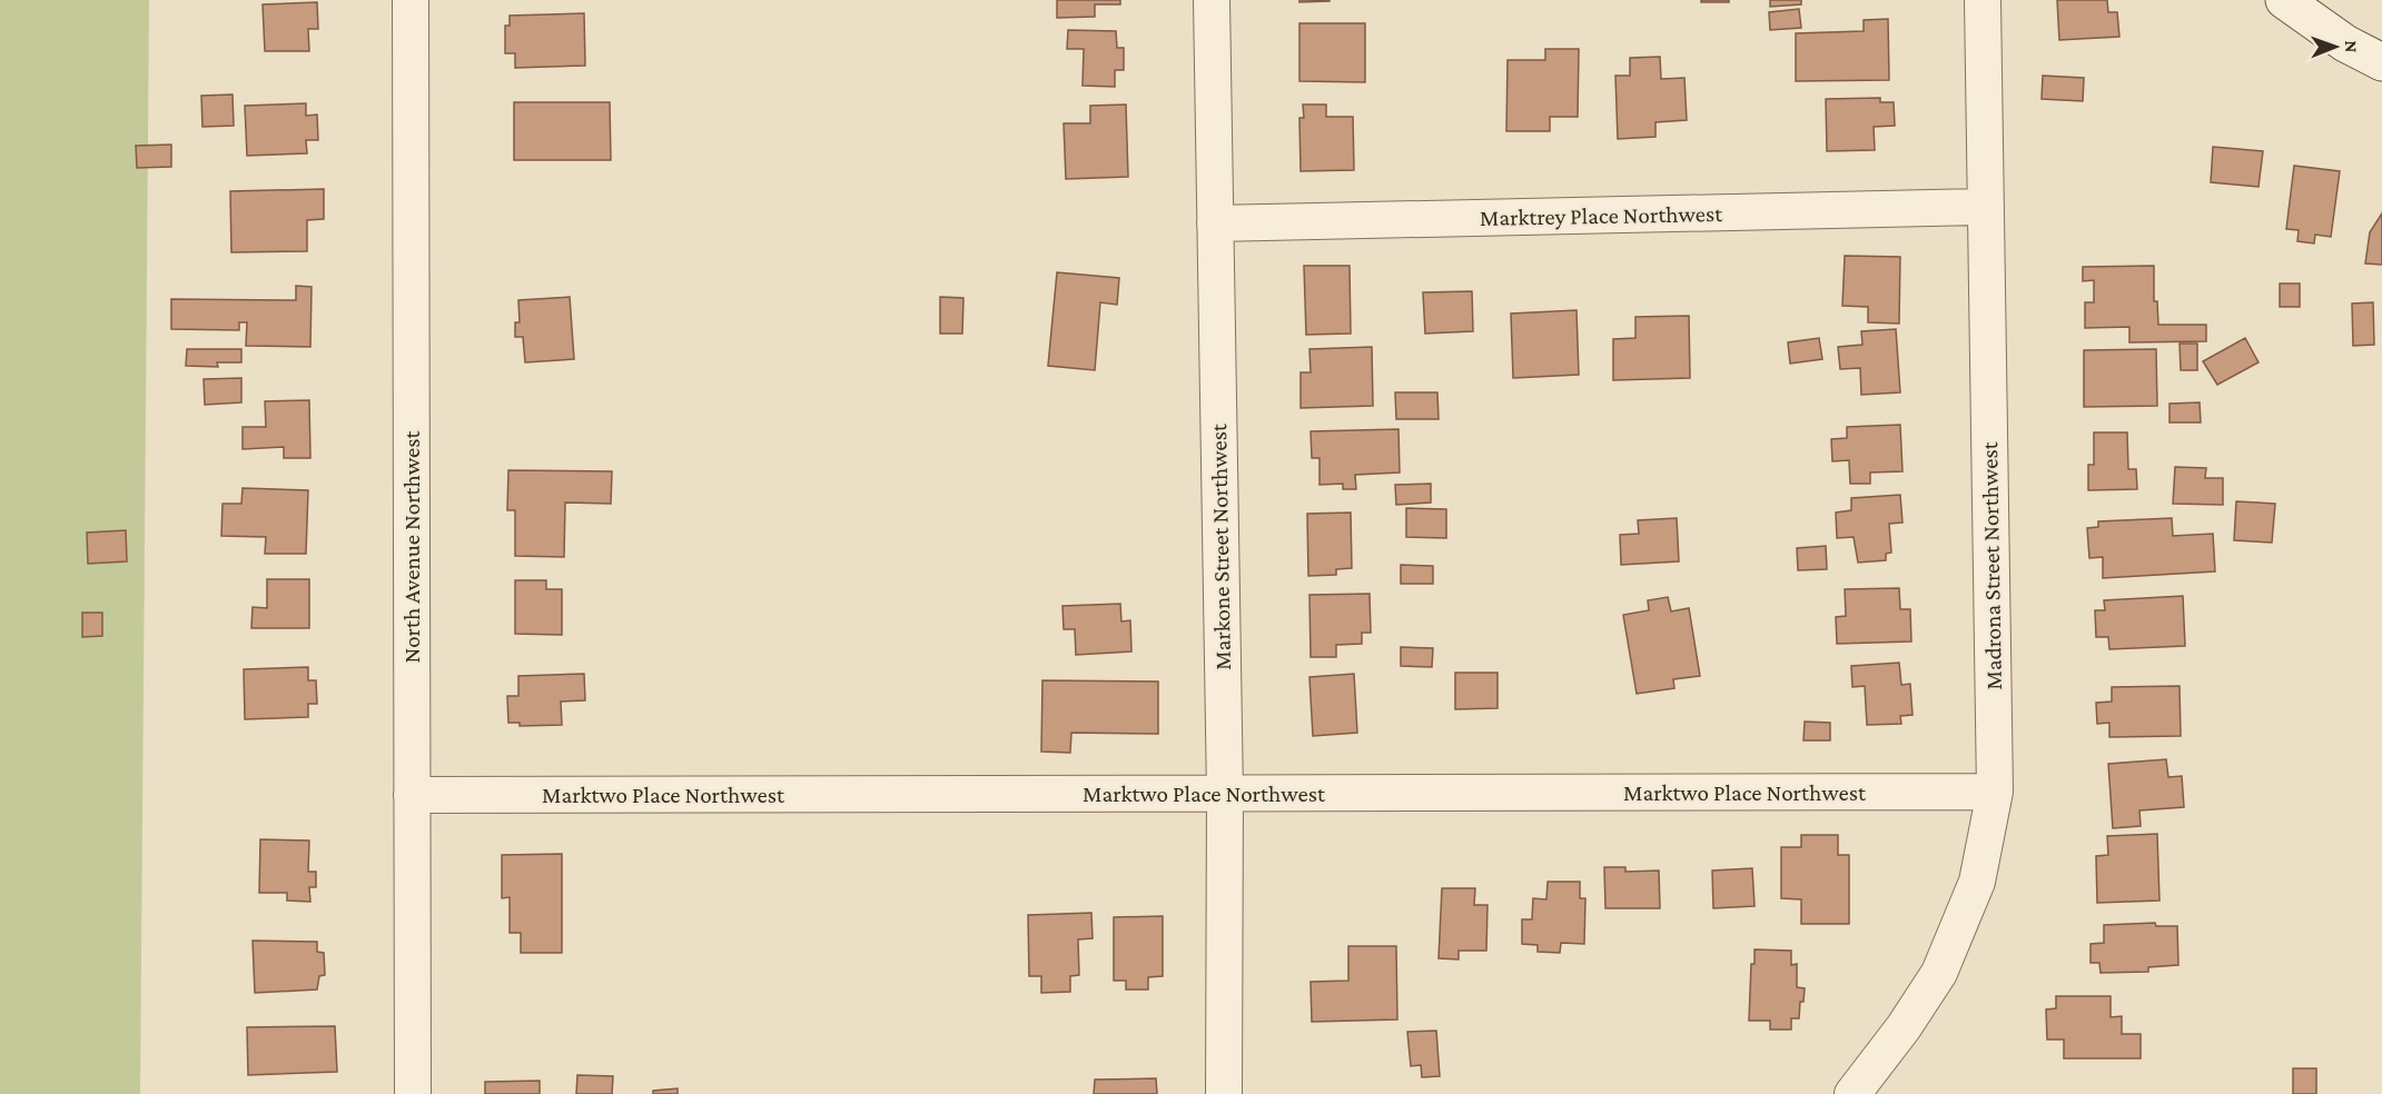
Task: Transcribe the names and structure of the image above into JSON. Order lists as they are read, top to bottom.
{
  "streets": {
    "street": [
      "Marktrey Place Northwest",
      "North Avenue Northwest",
      "Markone Street Northwest",
      "Madrona Street Northwest",
      "Marktwo Place Northwest"
    ]
  },
  "crossings": [
    ["Marktrey Place Northwest", "Markone Street Northwest"],
    ["Marktrey Place Northwest", "Madrona Street Northwest"],
    ["North Avenue Northwest", "Marktwo Place Northwest"],
    ["Markone Street Northwest", "Marktwo Place Northwest"],
    ["Madrona Street Northwest", "Marktwo Place Northwest"]
  ],
  "north": "right"
}
